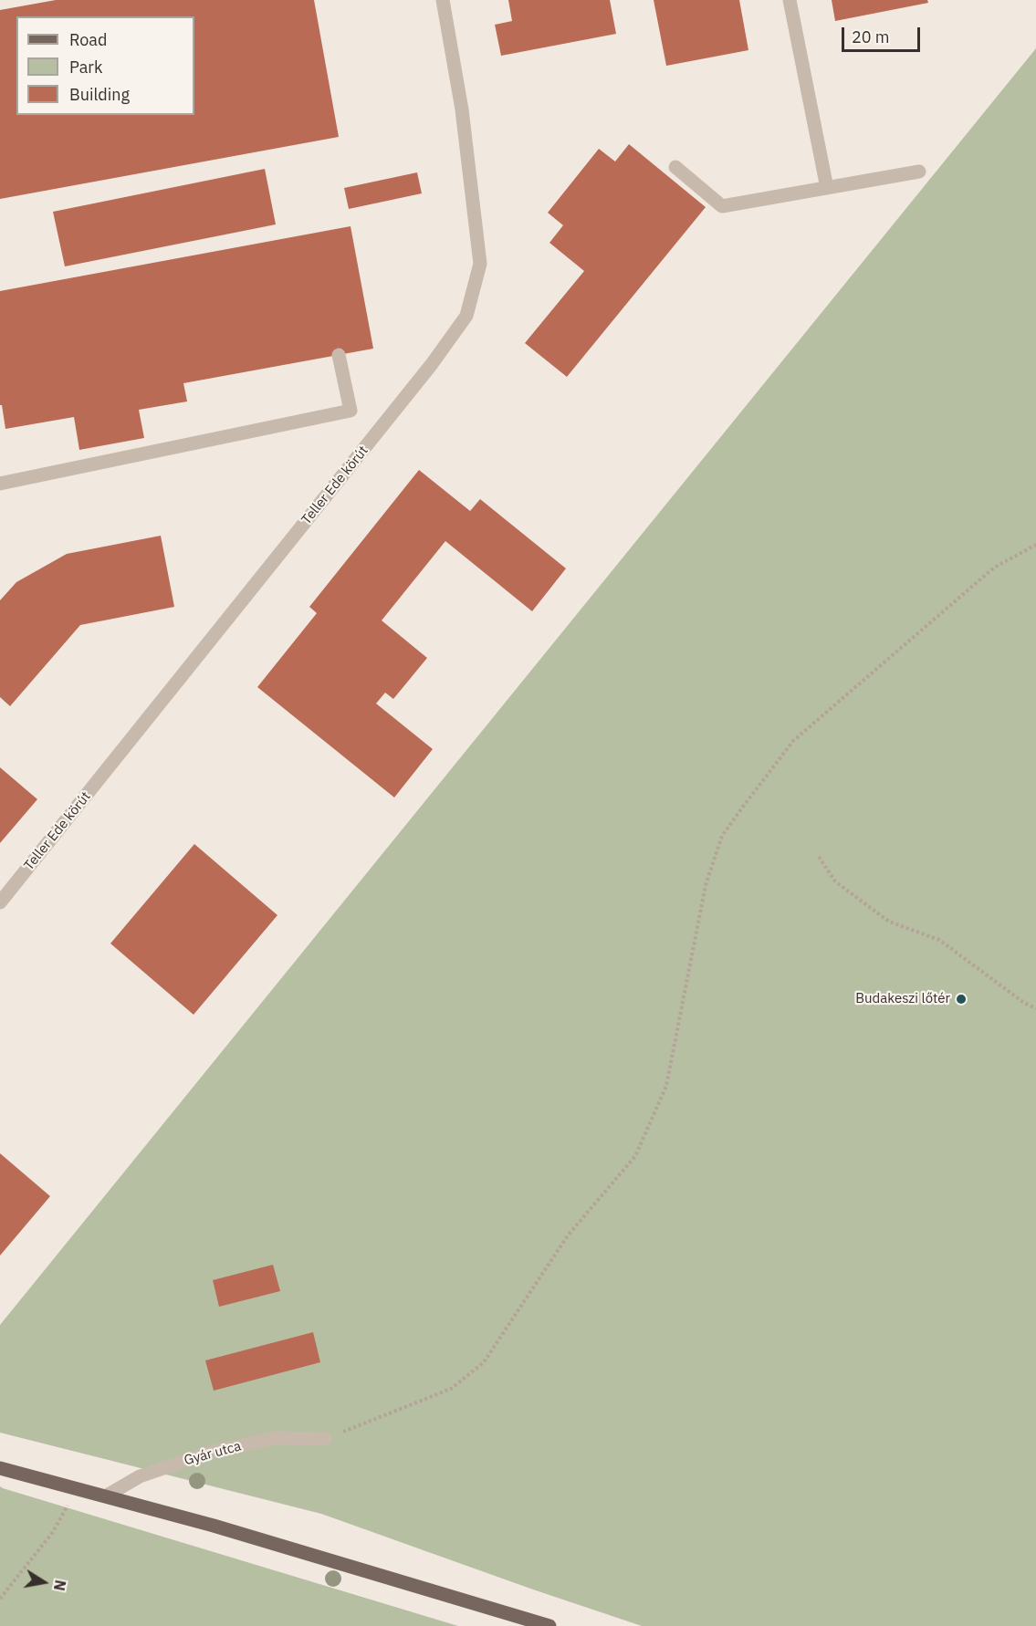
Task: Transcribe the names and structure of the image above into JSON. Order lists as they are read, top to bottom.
{
  "streets": {
    "street": ["Teller Ede körút", "Gyár utca"]
  },
  "places": ["Budakeszi lőtér"],
  "legend": ["Road", "Park", "Building"],
  "scale_bar": "20 m",
  "north": "right"
}
